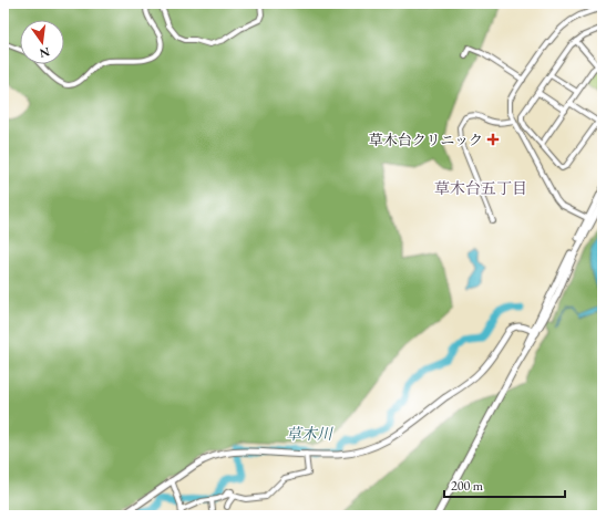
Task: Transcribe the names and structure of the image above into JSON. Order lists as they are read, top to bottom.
{
  "districts": ["草木台五丁目"],
  "water": ["草木川"],
  "places": {
    "health": ["草木台クリニック"]
  },
  "scale_bar": "200 m",
  "north": "bottom"
}
